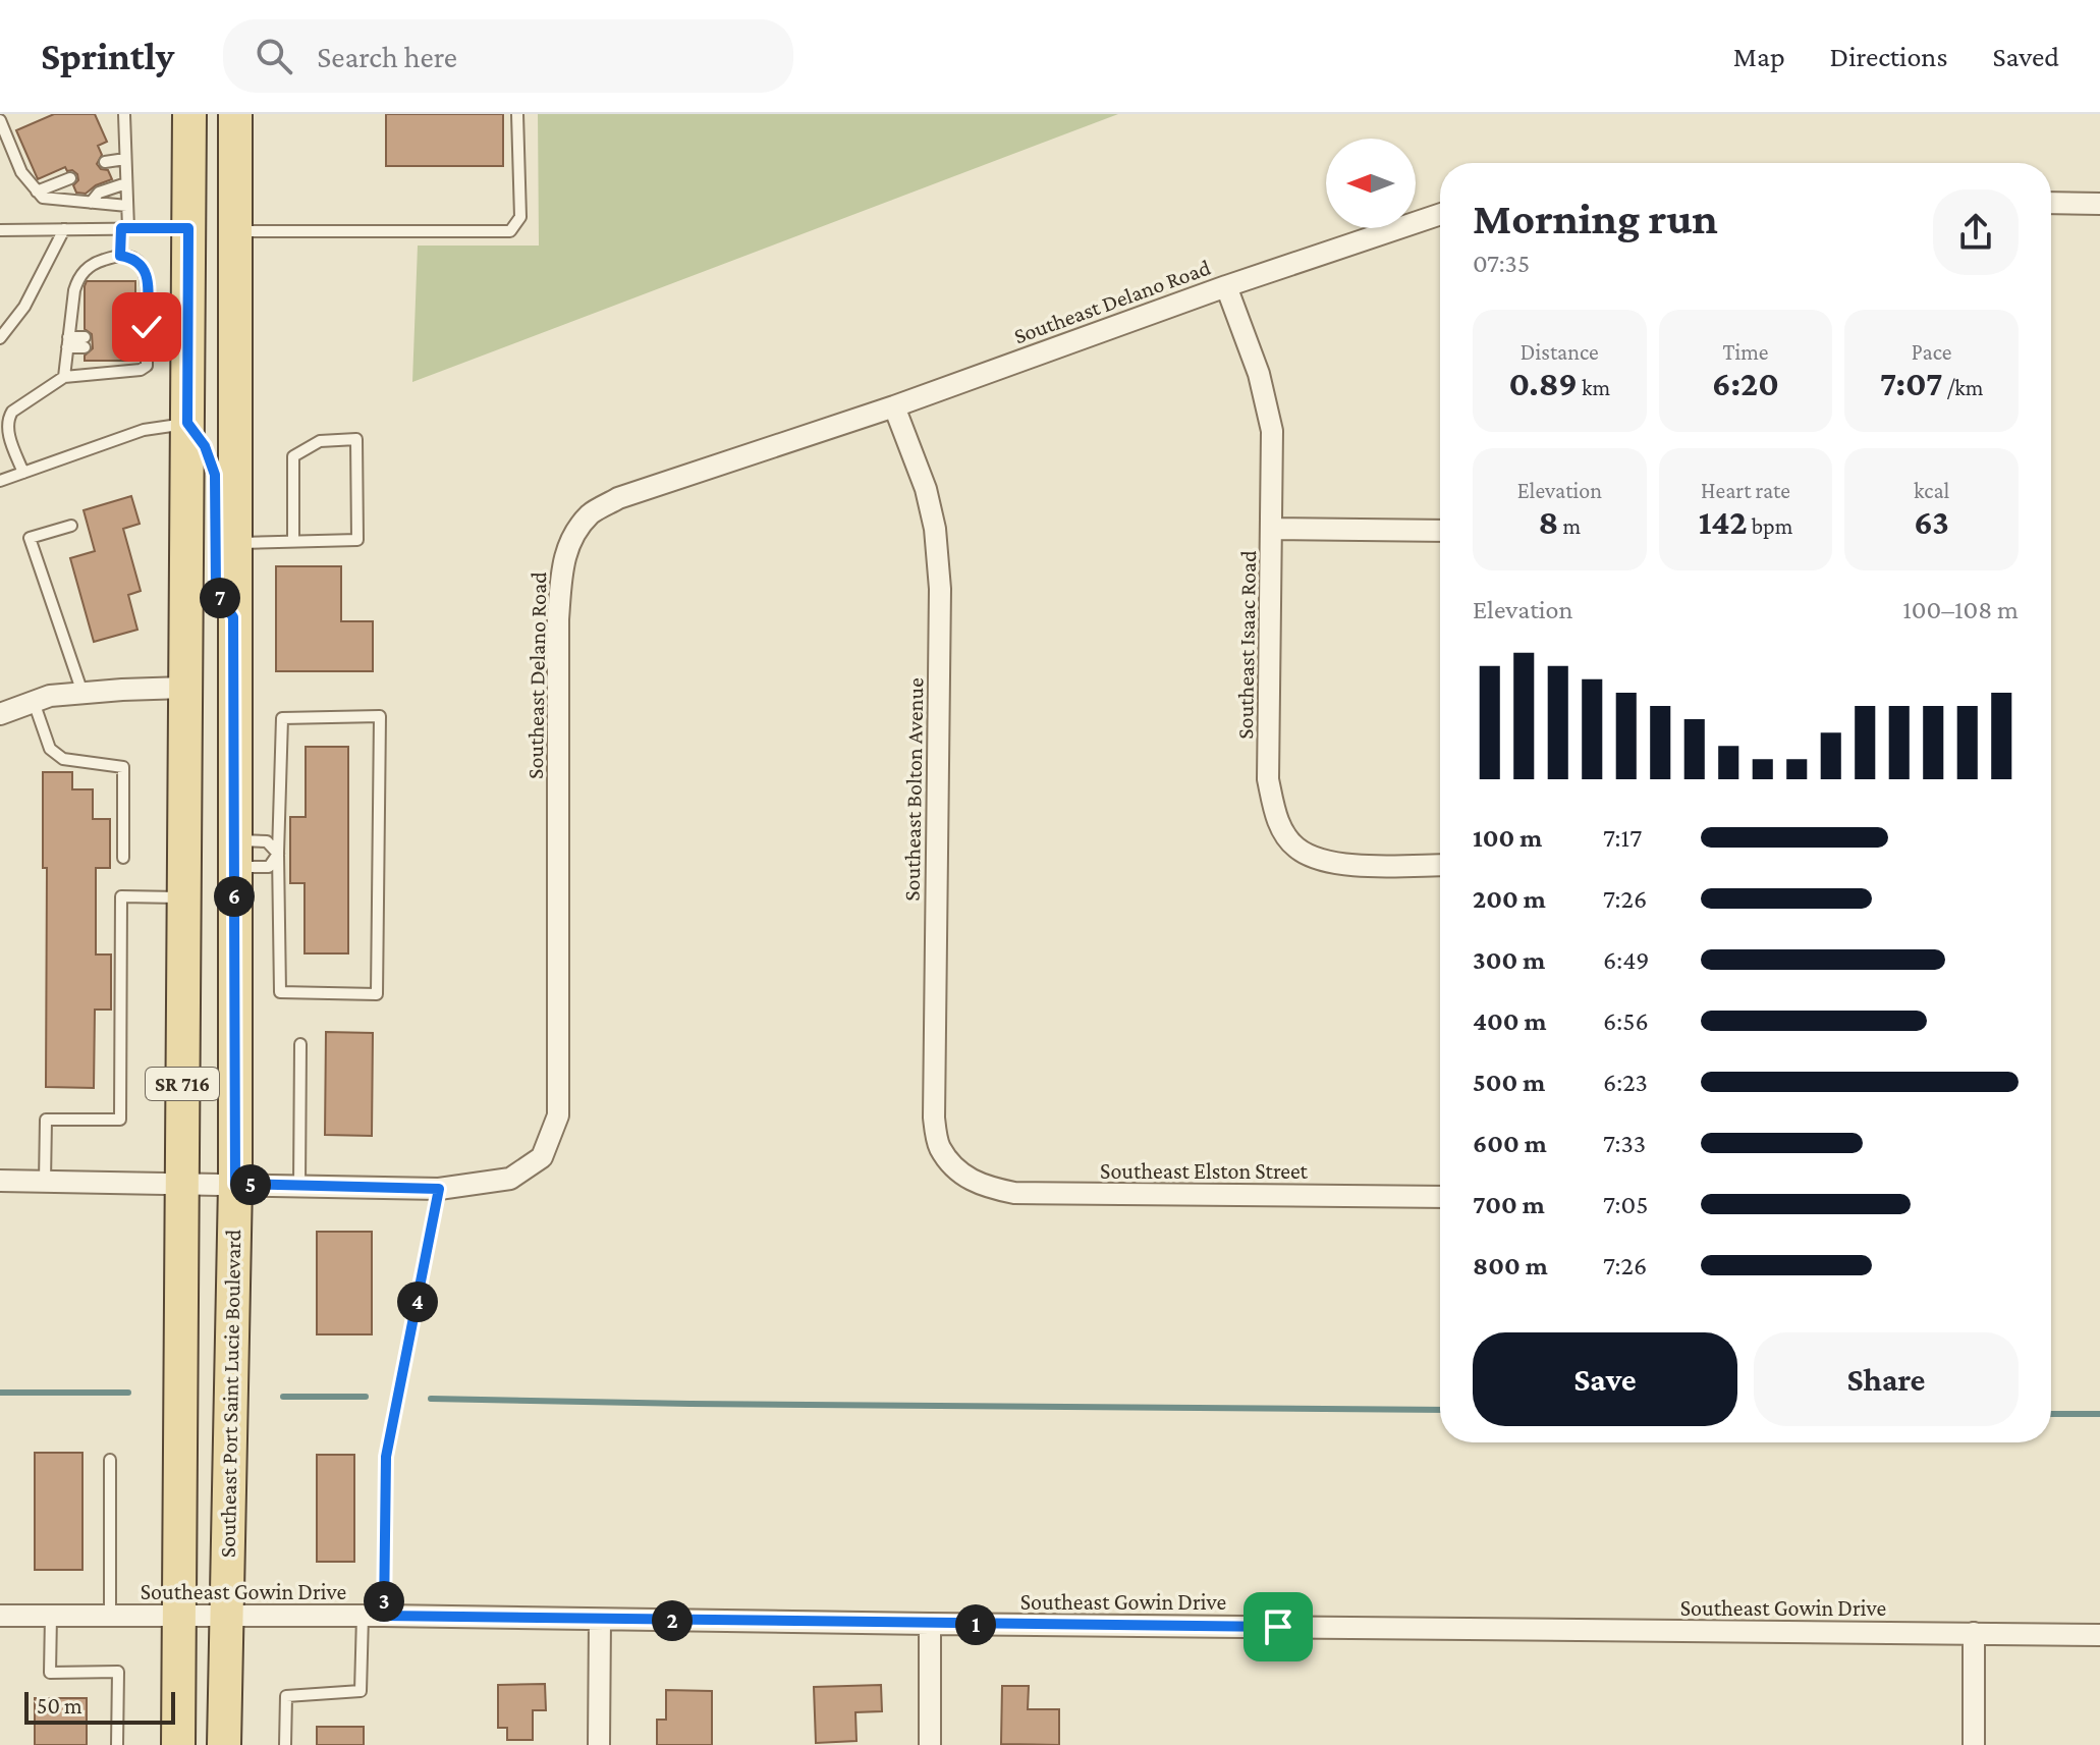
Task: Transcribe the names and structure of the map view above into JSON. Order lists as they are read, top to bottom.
{
  "streets": {
    "main road": ["SR 716", "Southeast Port Saint Lucie Boulevard"],
    "street": [
      "Southeast Delano Road",
      "Southeast Isaac Road",
      "Southeast Bolton Avenue",
      "Southeast Elston Street",
      "Southeast Gowin Drive"
    ]
  },
  "crossings": [
    ["Southeast Delano Road", "Southeast Isaac Road"],
    ["Southeast Delano Road", "Southeast Bolton Avenue"],
    ["Southeast Delano Road", "SR 716"],
    ["Southeast Delano Road", "Southeast Port Saint Lucie Boulevard"],
    ["Southeast Bolton Avenue", "Southeast Elston Street"],
    ["SR 716", "Southeast Gowin Drive"],
    ["Southeast Port Saint Lucie Boulevard", "Southeast Gowin Drive"]
  ],
  "scale_bar": "50 m",
  "north": "left",
  "page": {
    "header": "Sprintly",
    "search": "Search here",
    "nav": ["Map", "Directions", "Saved"],
    "heading": ["Morning run", "07:35"],
    "stats": [
      ["Distance", "0.89 km"],
      ["Time", "6:20"],
      ["Pace", "7:07 /km"],
      ["Elevation", "8 m"],
      ["Heart rate", "142 bpm"],
      ["kcal", "63"]
    ],
    "pins": [
      "7",
      "6",
      "5",
      "4",
      "3",
      "2",
      "1"
    ],
    "chart": ["Elevation", "100–108 m"],
    "list": [
      {
        "name": "100 m",
        "note": "7:17"
      },
      {
        "name": "200 m",
        "note": "7:26"
      },
      {
        "name": "300 m",
        "note": "6:49"
      },
      {
        "name": "400 m",
        "note": "6:56"
      },
      {
        "name": "500 m",
        "note": "6:23"
      },
      {
        "name": "600 m",
        "note": "7:33"
      },
      {
        "name": "700 m",
        "note": "7:05"
      },
      {
        "name": "800 m",
        "note": "7:26"
      }
    ],
    "buttons": ["Save", "Share"],
    "scale": "50 m"
  }
}
